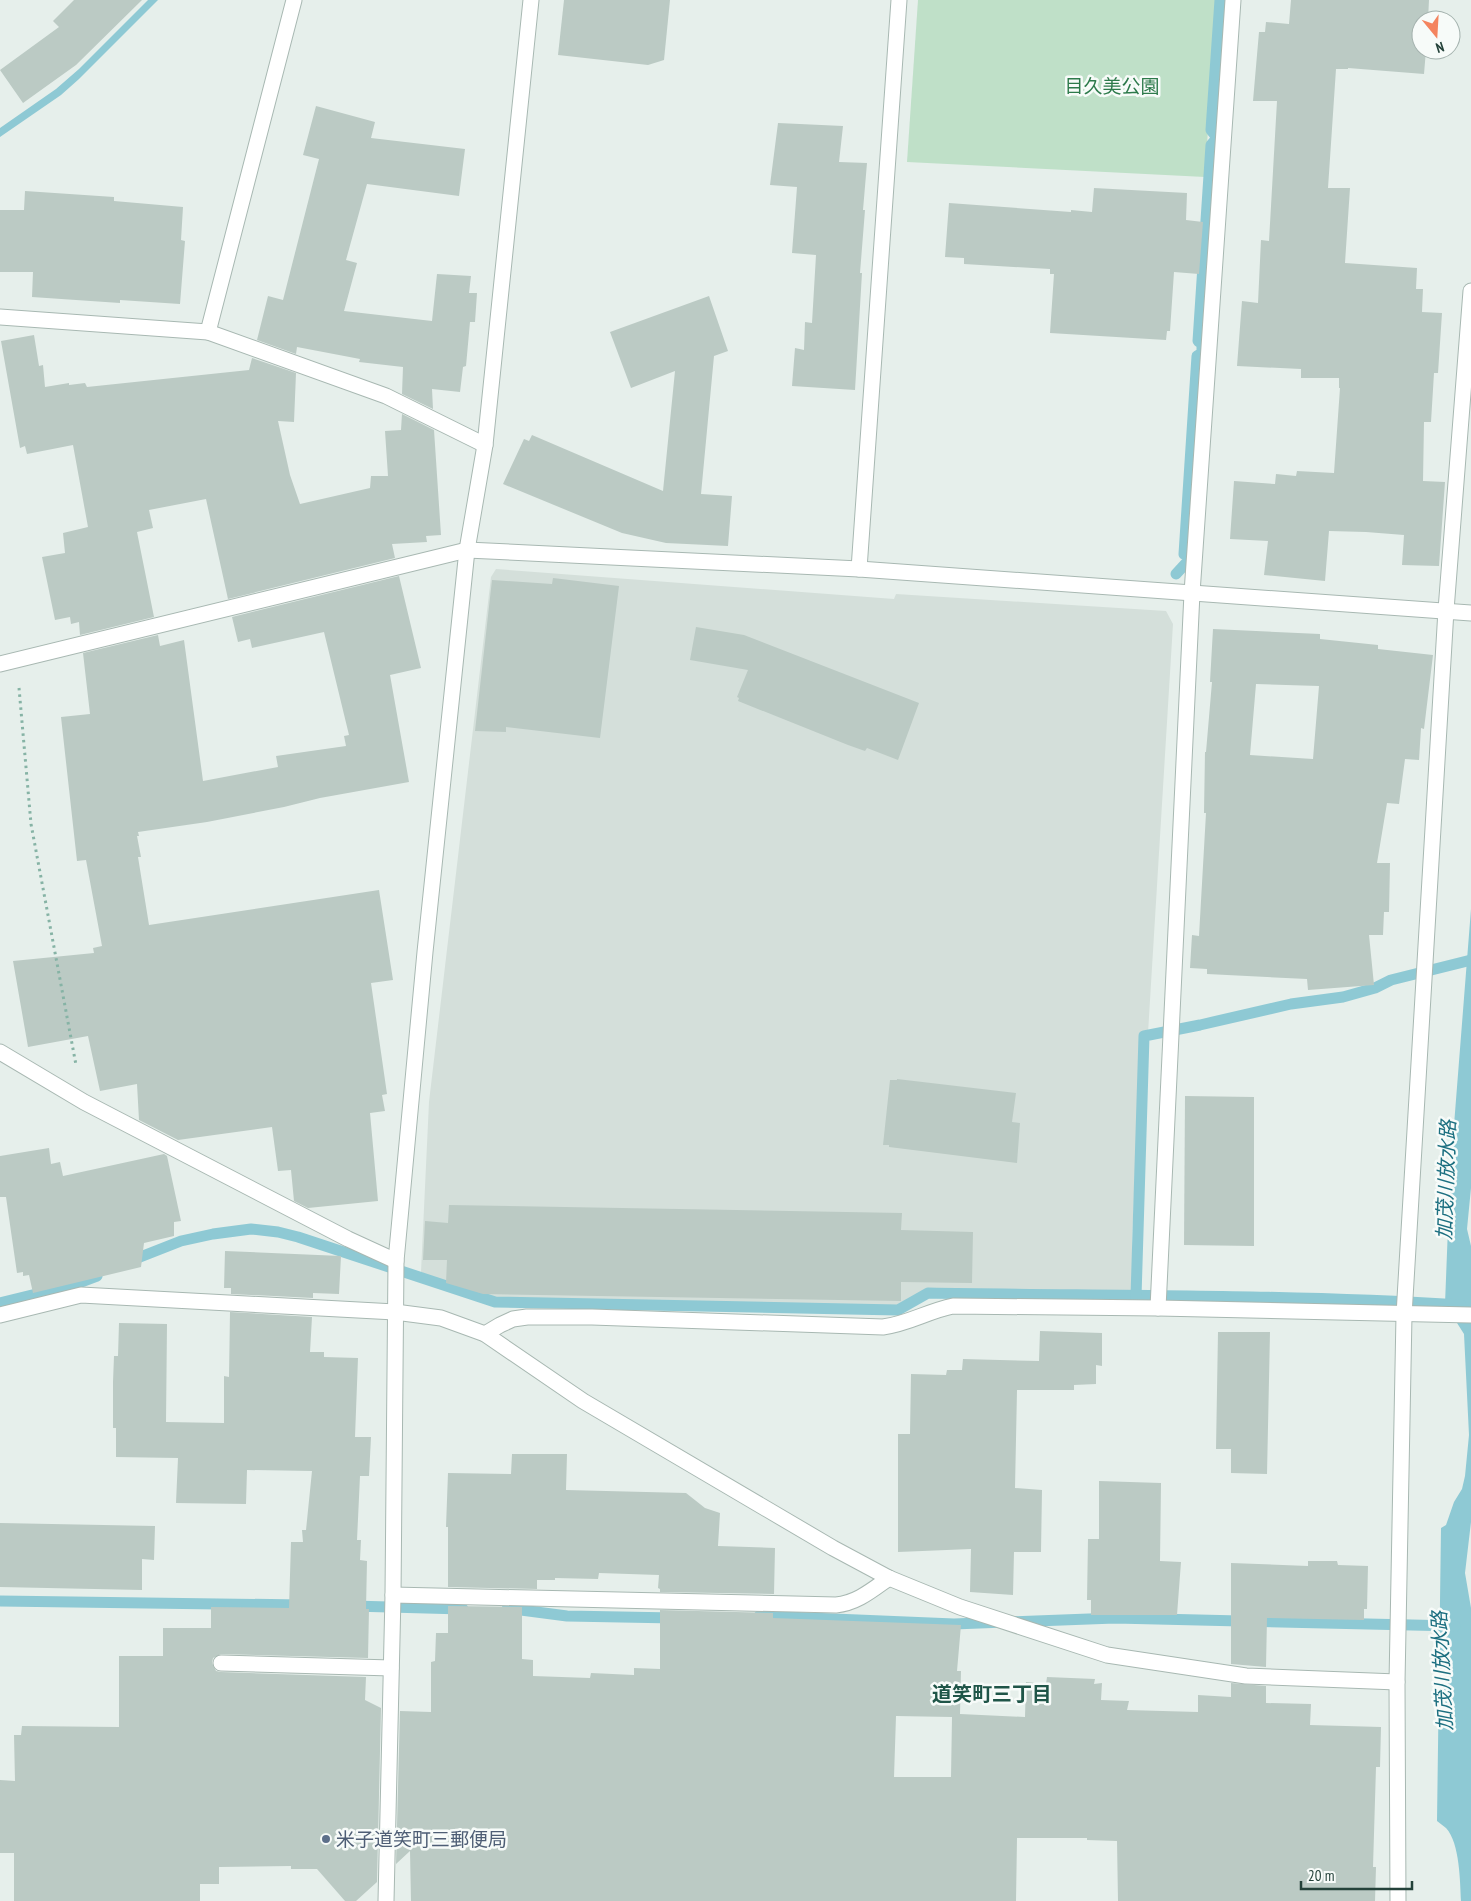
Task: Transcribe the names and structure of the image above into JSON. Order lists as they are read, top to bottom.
{
  "districts": ["道笑町三丁目"],
  "water": ["加茂川放水路"],
  "parks": ["目久美公園"],
  "places": ["米子道笑町三郵便局"],
  "scale_bar": "20 m",
  "north": "bottom"
}
